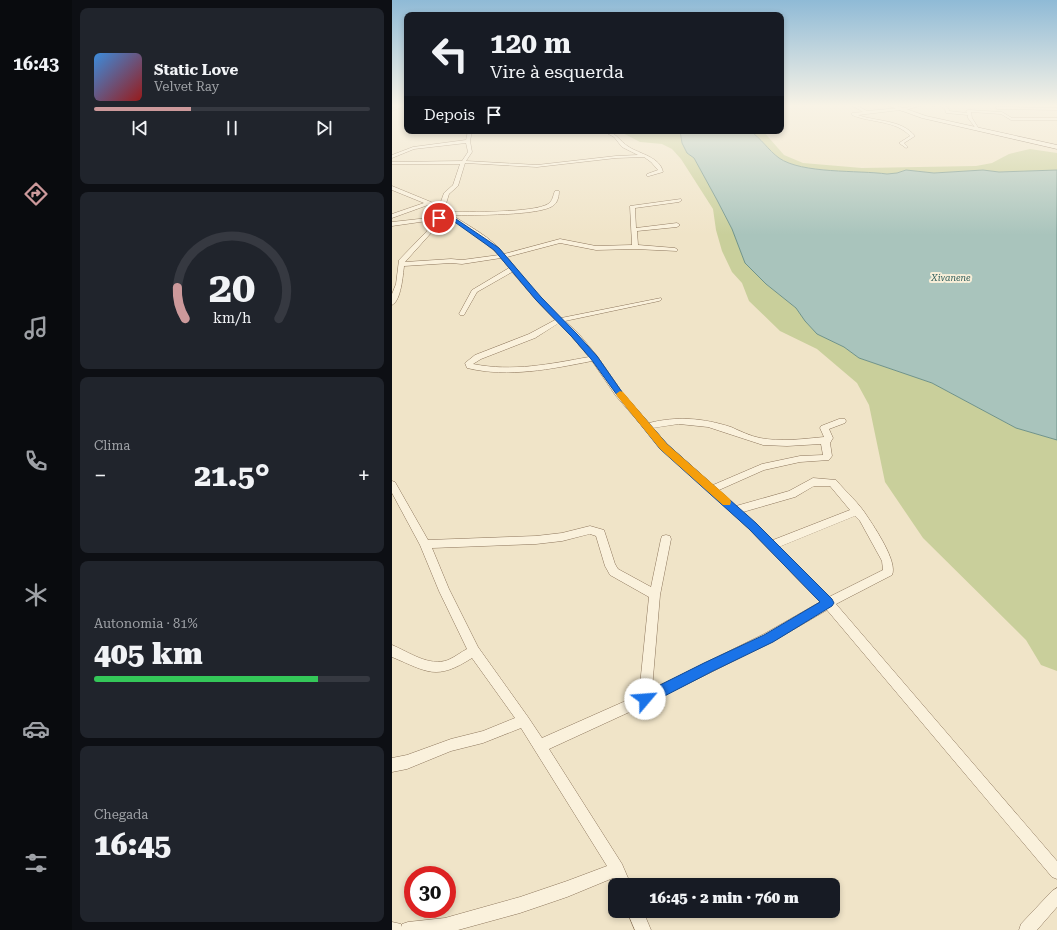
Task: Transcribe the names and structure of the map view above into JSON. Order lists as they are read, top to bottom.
{
  "water": ["Xivanene"],
  "page": {
    "tabs": "16:43",
    "turn": ["120 m", "Vire à esquerda"],
    "song": ["Static Love", "Velvet Ray"],
    "then": "Depois",
    "tile": [
      "Clima",
      ["Autonomia · 81%", "405 km"],
      ["Chegada", "16:45"]
    ],
    "heat": ["−", "21.5°", "+"],
    "limit": "30",
    "trip": "16:45 · 2 min · 760 m",
    "gauge": ["20", "km/h"]
  }
}
